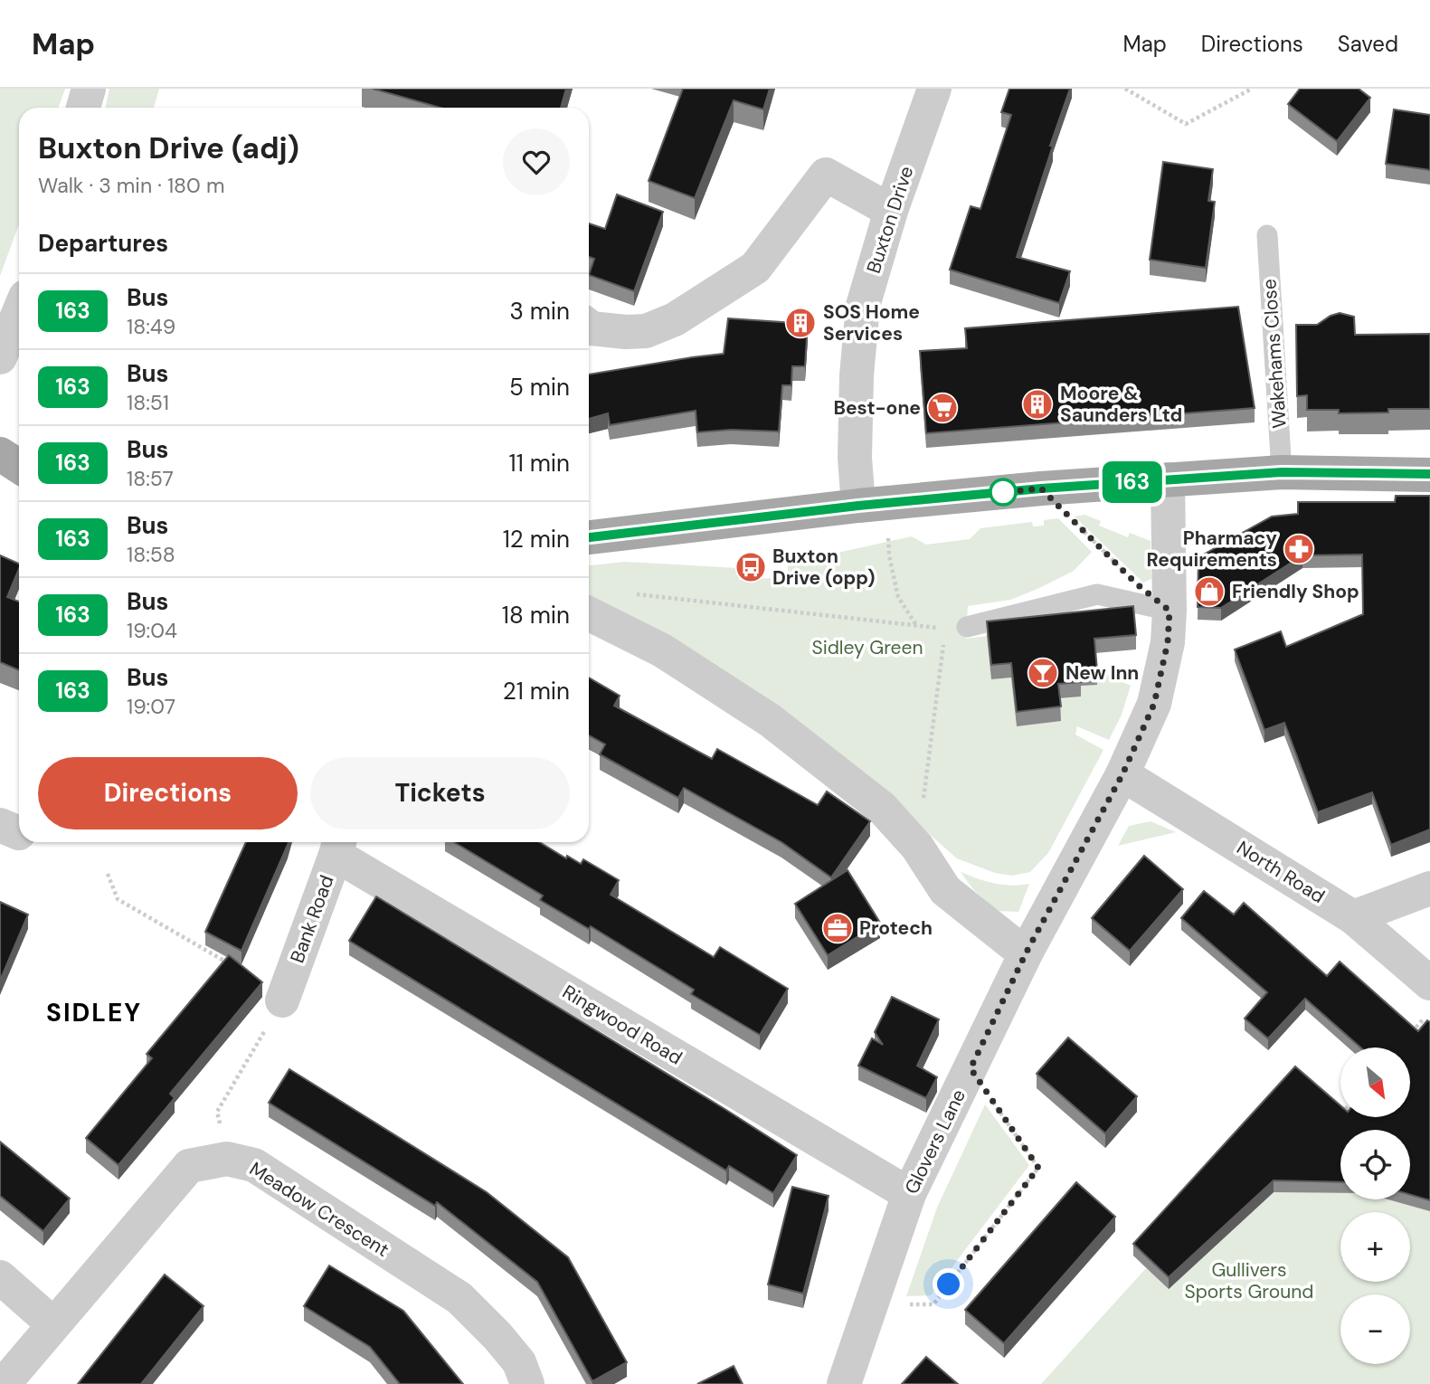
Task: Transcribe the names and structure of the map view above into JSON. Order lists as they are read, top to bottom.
{
  "streets": {
    "street": [
      "Buxton Drive",
      "North Road",
      "Bank Road",
      "Ringwood Road",
      "Glovers Lane",
      "Meadow Crescent"
    ],
    "lane": ["Wakehams Close"]
  },
  "crossings": [
    ["North Road", "Glovers Lane"],
    ["Bank Road", "Ringwood Road"],
    ["Ringwood Road", "Glovers Lane"]
  ],
  "districts": ["SIDLEY"],
  "parks": ["Sidley Green", "Gullivers Sports Ground"],
  "places": {
    "building": ["SOS Home Services", "Moore & Saunders Ltd"],
    "supermarket": ["Best-one"],
    "pharmacy": ["Pharmacy Requirements"],
    "bus stop": ["Buxton Drive (opp)"],
    "shop": ["Friendly Shop"],
    "bar": ["New Inn"],
    "office": ["Protech"]
  },
  "lines": ["bus line 163"],
  "north": "bottom right",
  "page": {
    "header": "Map",
    "nav": ["Map", "Directions", "Saved"],
    "on_map": "163",
    "heading": [
      ["Buxton Drive (adj)", "Walk · 3 min · 180 m"],
      "Departures"
    ],
    "list": [
      {
        "mark": "163",
        "name": "Bus",
        "note": "18:49",
        "value": "3 min"
      },
      {
        "mark": "163",
        "name": "Bus",
        "note": "18:51",
        "value": "5 min"
      },
      {
        "mark": "163",
        "name": "Bus",
        "note": "18:57",
        "value": "11 min"
      },
      {
        "mark": "163",
        "name": "Bus",
        "note": "18:58",
        "value": "12 min"
      },
      {
        "mark": "163",
        "name": "Bus",
        "note": "19:04",
        "value": "18 min"
      },
      {
        "mark": "163",
        "name": "Bus",
        "note": "19:07",
        "value": "21 min"
      }
    ],
    "buttons": ["Directions", "Tickets"],
    "map_buttons": ["+", "−"]
  }
}
